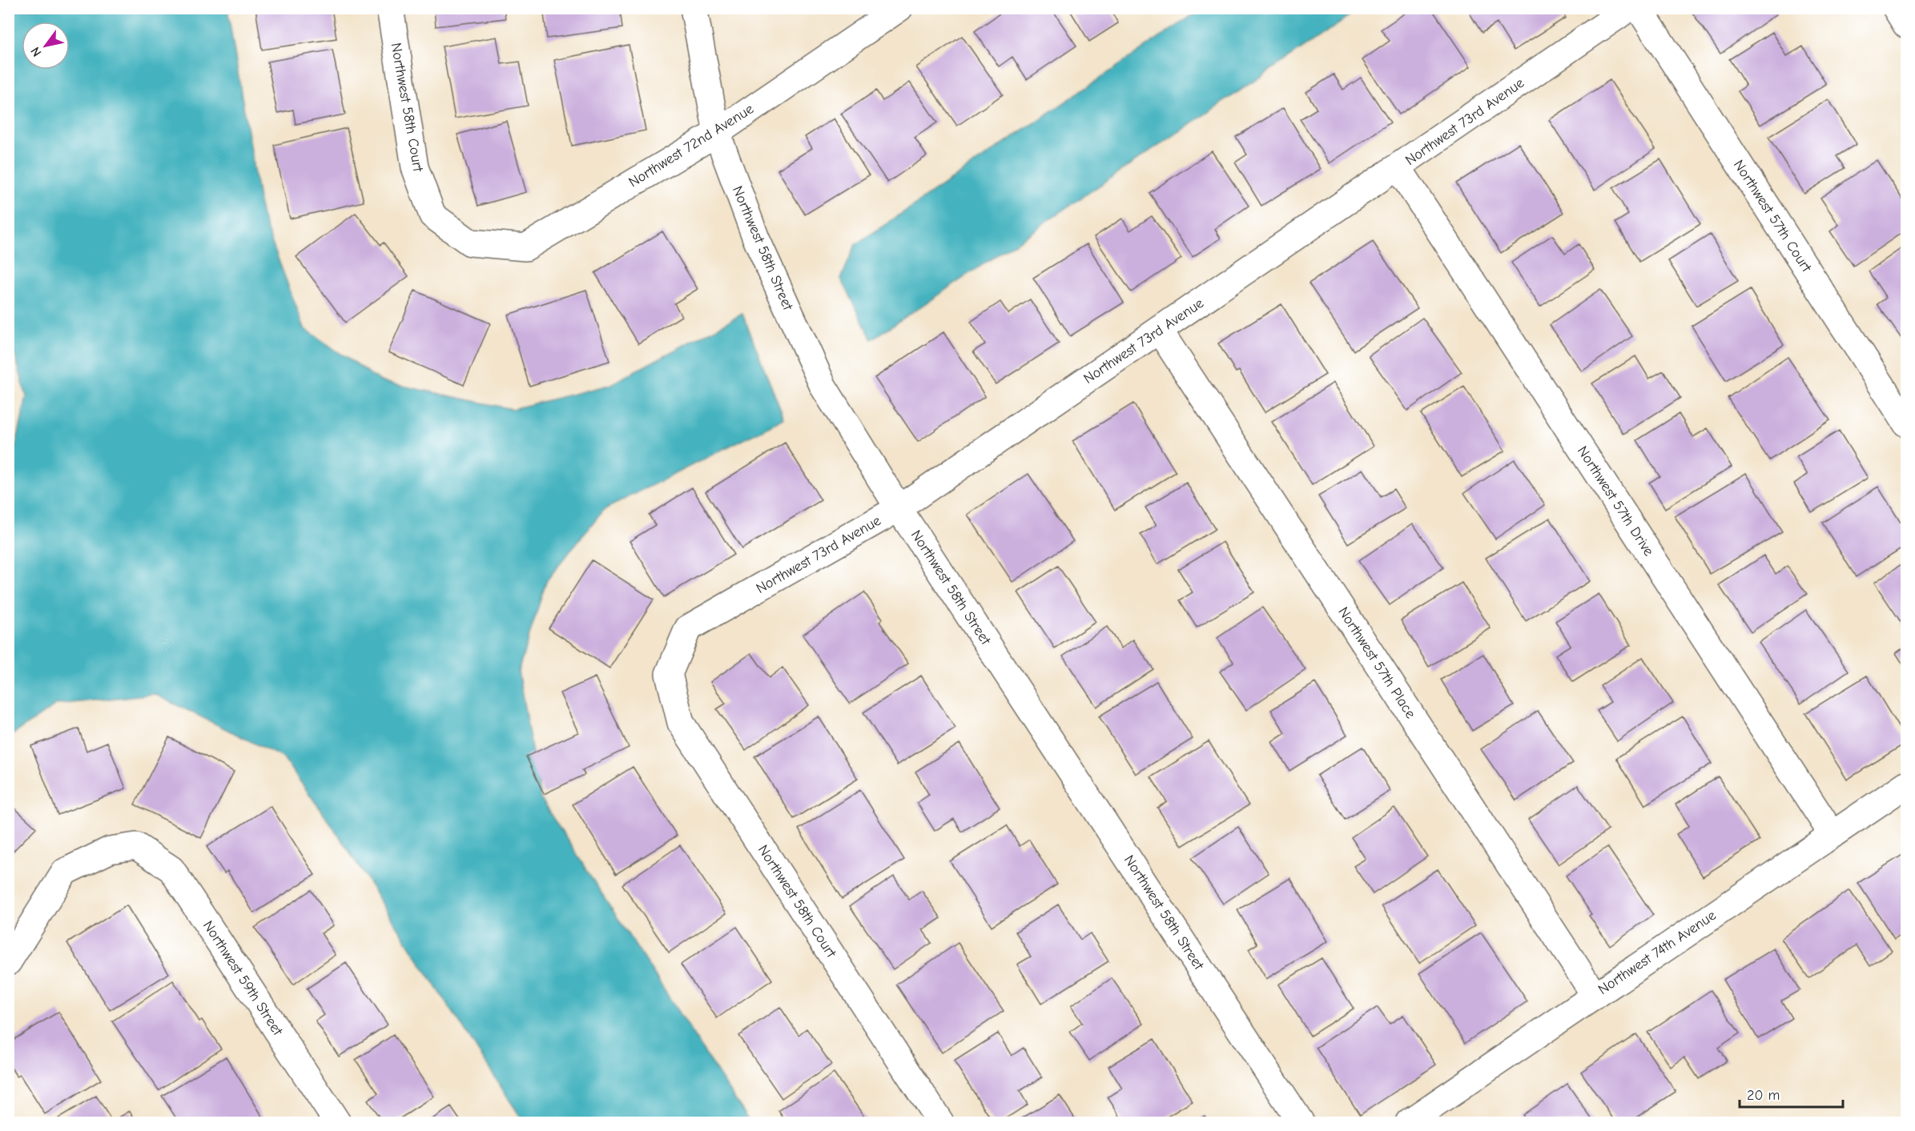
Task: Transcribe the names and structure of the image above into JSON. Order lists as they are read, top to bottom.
{
  "streets": {
    "street": [
      "Northwest 58th Court",
      "Northwest 73rd Avenue",
      "Northwest 72nd Avenue",
      "Northwest 57th Court",
      "Northwest 58th Street",
      "Northwest 57th Drive",
      "Northwest 57th Place",
      "Northwest 74th Avenue",
      "Northwest 59th Street"
    ]
  },
  "crossings": [
    ["Northwest 58th Court", "Northwest 73rd Avenue"],
    ["Northwest 58th Court", "Northwest 72nd Avenue"],
    ["Northwest 73rd Avenue", "Northwest 58th Street"],
    ["Northwest 73rd Avenue", "Northwest 57th Drive"],
    ["Northwest 73rd Avenue", "Northwest 57th Place"],
    ["Northwest 72nd Avenue", "Northwest 58th Street"],
    ["Northwest 57th Drive", "Northwest 74th Avenue"],
    ["Northwest 57th Place", "Northwest 74th Avenue"]
  ],
  "scale_bar": "20 m",
  "north": "bottom left"
}
